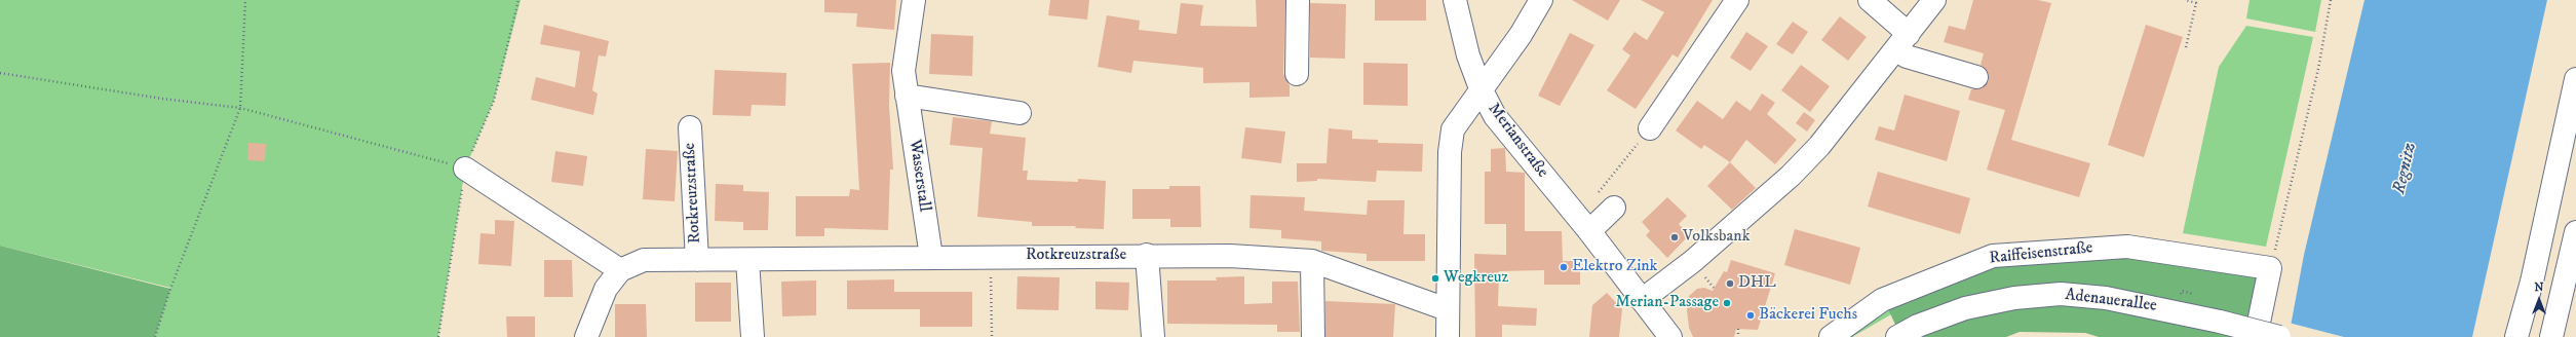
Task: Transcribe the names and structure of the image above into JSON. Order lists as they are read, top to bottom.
{
  "streets": {
    "main road": [
      "Merianstraße",
      "Wasserstall",
      "Rotkreuzstraße",
      "Raiffeisenstraße",
      "Adenauerallee"
    ]
  },
  "crossings": [
    ["Merianstraße", "Rotkreuzstraße"],
    ["Wasserstall", "Rotkreuzstraße"]
  ],
  "water": ["Regnitz"],
  "places": [
    "Volksbank",
    "Elektro Zink",
    "Wegkreuz",
    "DHL",
    "Merian-Passage",
    "Bäckerei Fuchs"
  ],
  "north": "top"
}
